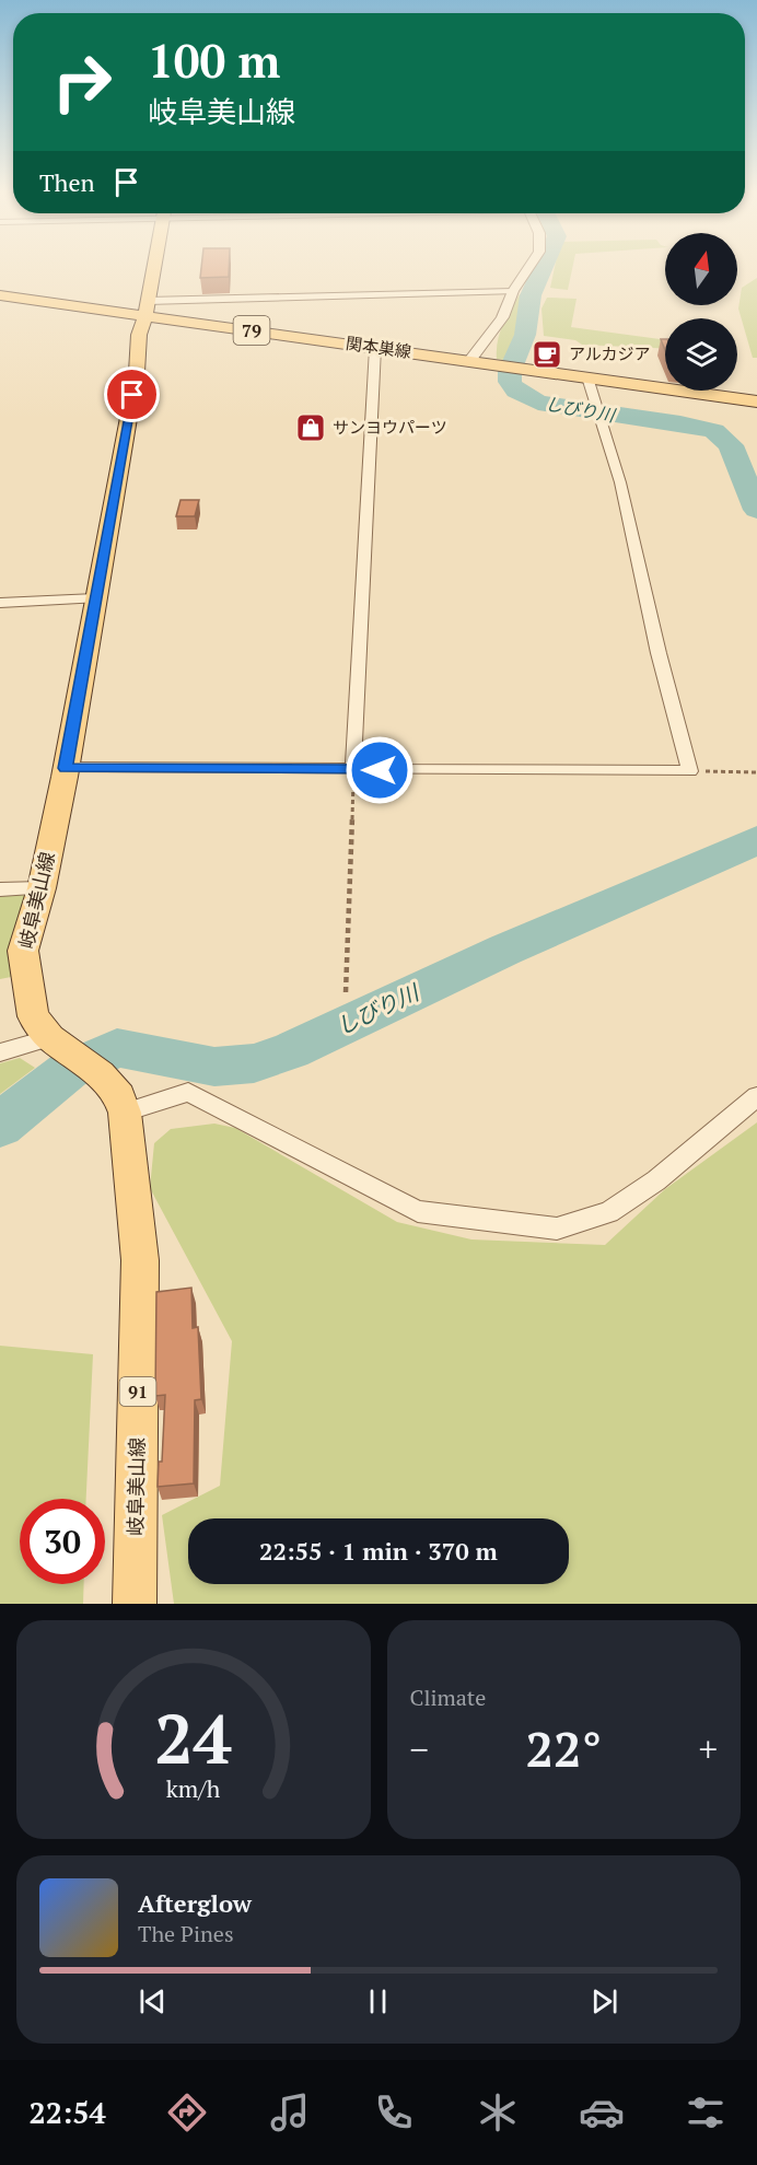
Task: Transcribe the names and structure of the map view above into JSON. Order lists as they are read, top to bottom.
{
  "streets": {
    "main road": [
      "79",
      "関本巣線",
      "岐阜美山線",
      "91"
    ]
  },
  "crossings": [
    ["関本巣線", "岐阜美山線"]
  ],
  "water": ["しびり川"],
  "places": {
    "cafe": ["アルカジア"],
    "shop": ["サンヨウパーツ"]
  },
  "north": "top",
  "page": {
    "turn": ["100 m", "岐阜美山線"],
    "then": "Then",
    "limit": "30",
    "trip": "22:55 · 1 min · 370 m",
    "tile": "Climate",
    "heat": ["−", "22°", "+"],
    "song": ["Afterglow", "The Pines"],
    "tabs": "22:54",
    "gauge": ["24", "km/h"]
  }
}
